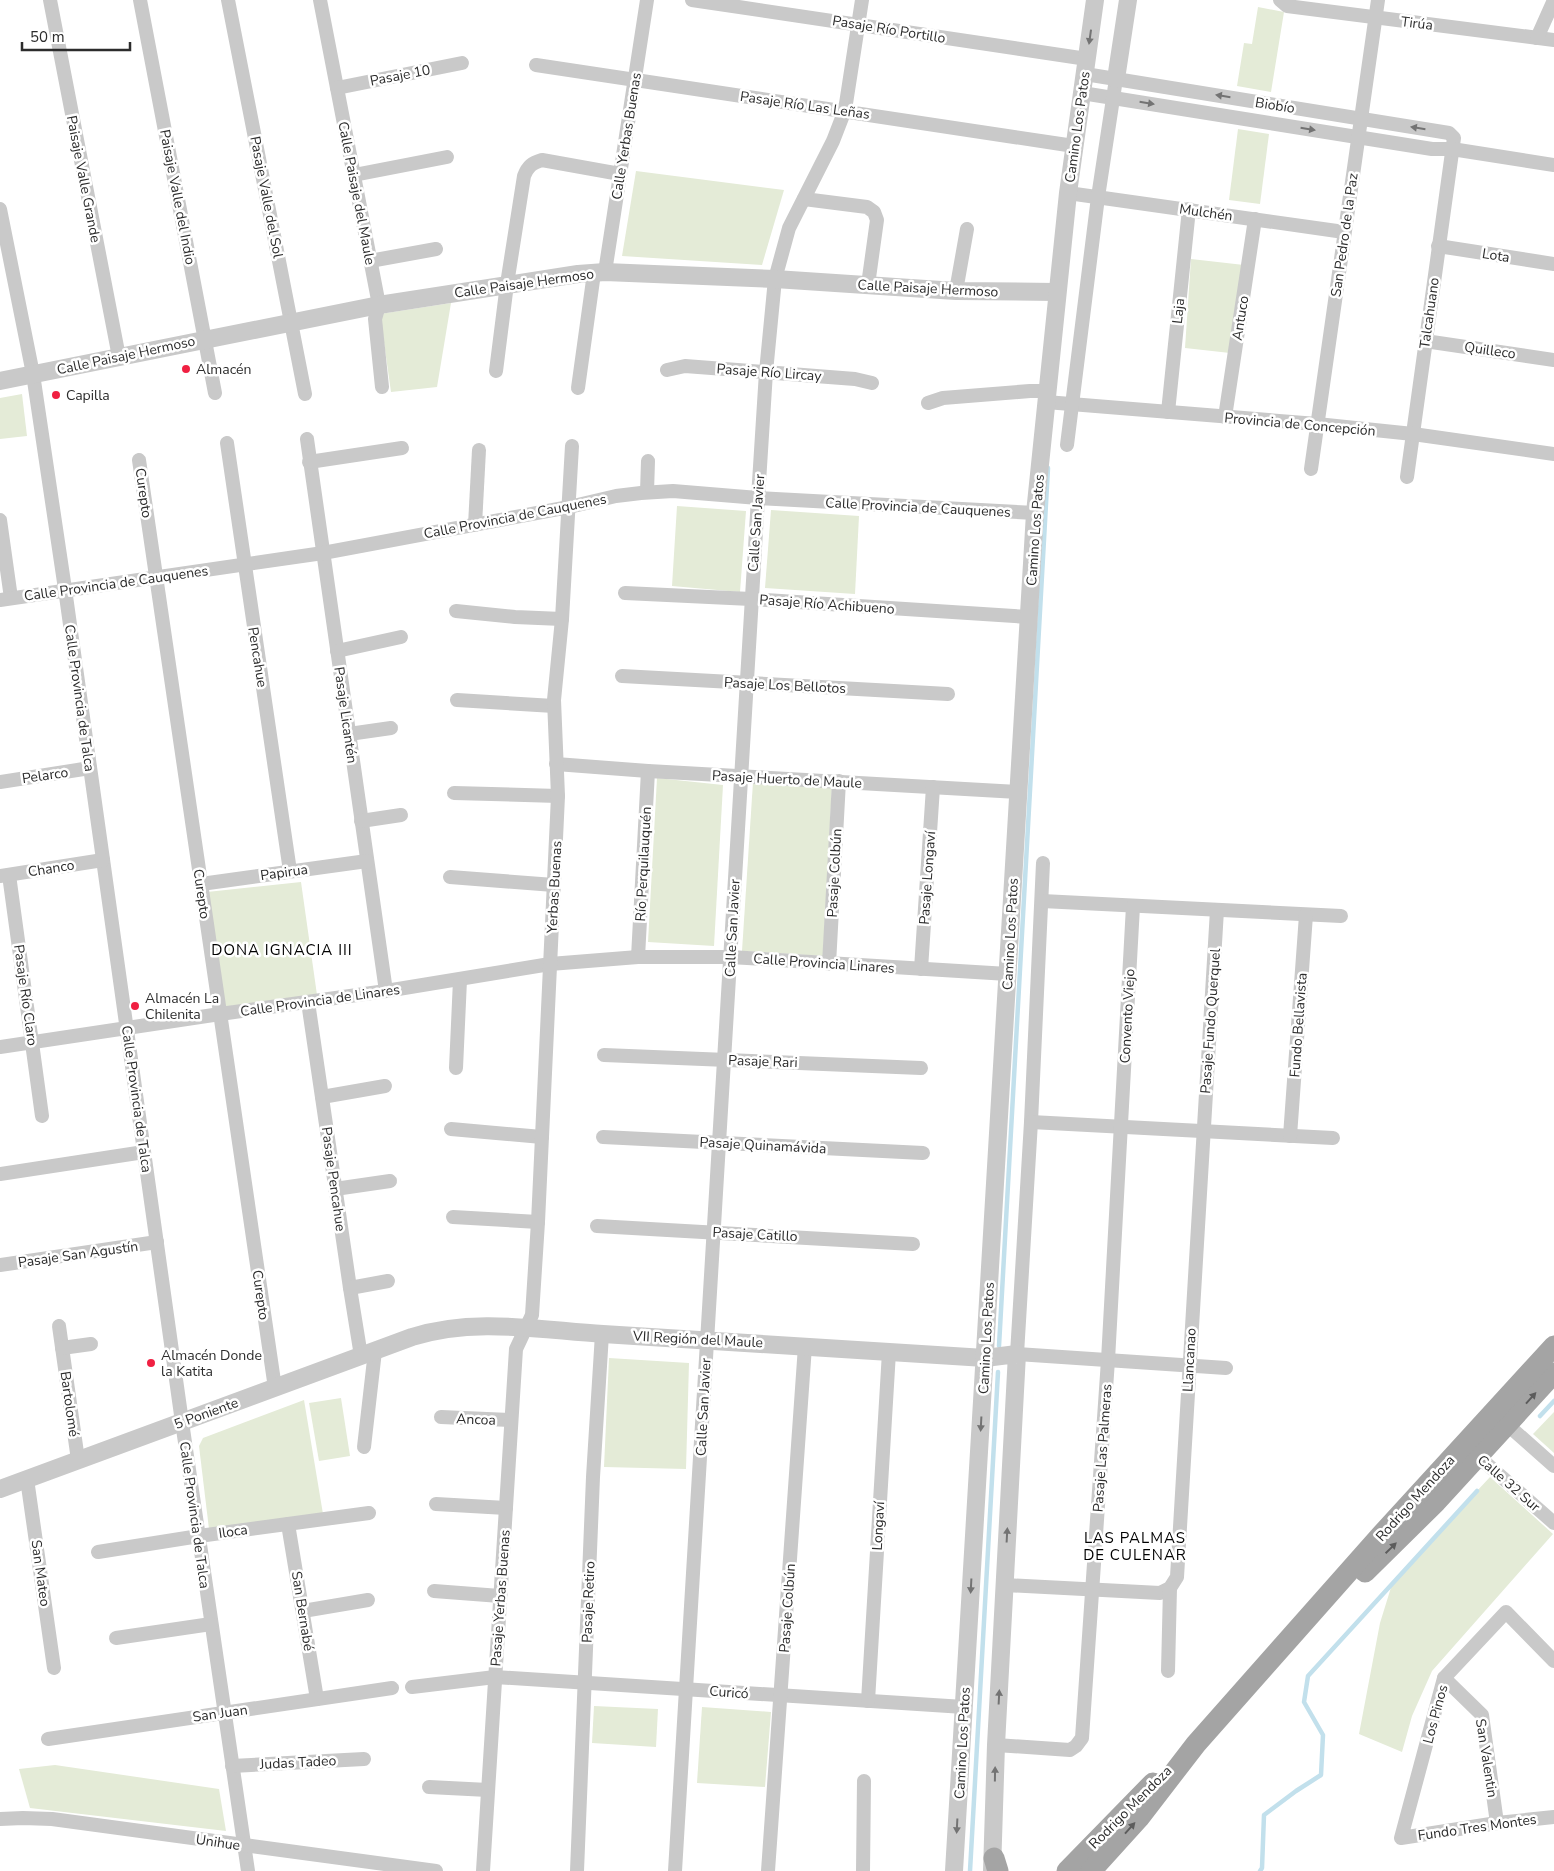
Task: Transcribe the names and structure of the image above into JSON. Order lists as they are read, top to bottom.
{
  "streets": {
    "main road": ["Rodrigo Mendoza"],
    "street": [
      "Tirúa",
      "Pasaje Río Portillo",
      "Pasaje 10",
      "Pasaje Río Las Leñas",
      "Biobío",
      "Camino Los Patos",
      "Calle Yerbas Buenas",
      "Paisaje Valle Grande",
      "Calle Paisaje del Maule",
      "Paisaje Valle del Indio",
      "Pasaje Valle del Sol",
      "Mulchén",
      "San Pedro de la Paz",
      "Lota",
      "Calle Paisaje Hermoso",
      "Laja",
      "Talcahuano",
      "Antuco",
      "Quilleco",
      "Pasaje Río Lircay",
      "Provincia de Concepción",
      "Curepto",
      "Calle Provincia de Cauquenes",
      "Calle San Javier",
      "Pasaje Río Achibueno",
      "Pencahue",
      "Pasaje Los Bellotos",
      "Calle Provincia de Talca",
      "Pasaje Licantén",
      "Pelarco",
      "Pasaje Huerto de Maule",
      "Río Perquilauquén",
      "Chanco",
      "Papirua",
      "Pasaje Colbún",
      "Pasaje Longaví",
      "Yerbas Buenas",
      "Calle Provincia Linares",
      "Pasaje Río Claro",
      "Calle Provincia de Linares",
      "Convento Viejo",
      "Pasaje Fundo Querquel",
      "Fundo Bellavista",
      "Pasaje Rari",
      "Pasaje Quinamávida",
      "Pasaje Pencahue",
      "Pasaje Catillo",
      "Pasaje San Agustín",
      "VII Región del Maule",
      "Llancanao",
      "Bartolomé",
      "5 Poniente",
      "Ancoa",
      "Pasaje Las Palmeras",
      "Calle 32 Sur",
      "Longaví",
      "Iloca",
      "San Mateo",
      "Pasaje Yerbas Buenas",
      "Pasaje Retiro",
      "San Bernabé",
      "Curicó",
      "San Juan",
      "Los Pinos",
      "San Valentin",
      "Judas Tadeo",
      "Fundo Tres Montes",
      "Unihue"
    ]
  },
  "crossings": [
    ["Tirúa", "San Pedro de la Paz"],
    ["Pasaje Río Portillo", "Biobío"],
    ["Pasaje Río Portillo", "Camino Los Patos"],
    ["Pasaje Río Portillo", "Calle San Javier"],
    ["Pasaje 10", "Calle Paisaje del Maule"],
    ["Pasaje Río Las Leñas", "Camino Los Patos"],
    ["Pasaje Río Las Leñas", "Calle Yerbas Buenas"],
    ["Pasaje Río Las Leñas", "Calle San Javier"],
    ["Biobío", "Camino Los Patos"],
    ["Biobío", "San Pedro de la Paz"],
    ["Biobío", "Talcahuano"],
    ["Camino Los Patos", "Mulchén"],
    ["Camino Los Patos", "Calle Paisaje Hermoso"],
    ["Camino Los Patos", "Provincia de Concepción"],
    ["Camino Los Patos", "Calle Provincia de Cauquenes"],
    ["Camino Los Patos", "Pasaje Río Achibueno"],
    ["Camino Los Patos", "Pasaje Huerto de Maule"],
    ["Camino Los Patos", "Calle Provincia Linares"],
    ["Camino Los Patos", "VII Región del Maule"],
    ["Camino Los Patos", "Curicó"],
    ["Calle Yerbas Buenas", "Calle Paisaje Hermoso"],
    ["Paisaje Valle Grande", "Calle Paisaje Hermoso"],
    ["Calle Paisaje del Maule", "Calle Paisaje Hermoso"],
    ["Paisaje Valle del Indio", "Calle Paisaje Hermoso"],
    ["Pasaje Valle del Sol", "Calle Paisaje Hermoso"],
    ["Mulchén", "San Pedro de la Paz"],
    ["Mulchén", "Laja"],
    ["Mulchén", "Antuco"],
    ["San Pedro de la Paz", "Provincia de Concepción"],
    ["Lota", "Talcahuano"],
    ["Calle Paisaje Hermoso", "Calle San Javier"],
    ["Calle Paisaje Hermoso", "Calle Provincia de Talca"],
    ["Laja", "Provincia de Concepción"],
    ["Talcahuano", "Quilleco"],
    ["Talcahuano", "Provincia de Concepción"],
    ["Antuco", "Provincia de Concepción"],
    ["Pasaje Río Lircay", "Calle San Javier"],
    ["Curepto", "Calle Provincia de Cauquenes"],
    ["Curepto", "Papirua"],
    ["Curepto", "Calle Provincia de Linares"],
    ["Curepto", "5 Poniente"],
    ["Calle Provincia de Cauquenes", "Calle San Javier"],
    ["Calle Provincia de Cauquenes", "Pencahue"],
    ["Calle Provincia de Cauquenes", "Calle Provincia de Talca"],
    ["Calle Provincia de Cauquenes", "Pasaje Licantén"],
    ["Calle Provincia de Cauquenes", "Yerbas Buenas"],
    ["Calle San Javier", "Pasaje Río Achibueno"],
    ["Calle San Javier", "Pasaje Los Bellotos"],
    ["Calle San Javier", "Pasaje Huerto de Maule"],
    ["Calle San Javier", "Calle Provincia Linares"],
    ["Calle San Javier", "Pasaje Rari"],
    ["Calle San Javier", "Pasaje Quinamávida"],
    ["Calle San Javier", "Pasaje Catillo"],
    ["Calle San Javier", "VII Región del Maule"],
    ["Calle San Javier", "Curicó"],
    ["Pencahue", "Papirua"],
    ["Calle Provincia de Talca", "Pelarco"],
    ["Calle Provincia de Talca", "Chanco"],
    ["Calle Provincia de Talca", "Calle Provincia de Linares"],
    ["Calle Provincia de Talca", "Pasaje San Agustín"],
    ["Calle Provincia de Talca", "5 Poniente"],
    ["Calle Provincia de Talca", "Iloca"],
    ["Calle Provincia de Talca", "San Juan"],
    ["Calle Provincia de Talca", "Judas Tadeo"],
    ["Calle Provincia de Talca", "Unihue"],
    ["Pasaje Licantén", "Papirua"],
    ["Pasaje Licantén", "Calle Provincia de Linares"],
    ["Pasaje Huerto de Maule", "Río Perquilauquén"],
    ["Pasaje Huerto de Maule", "Pasaje Colbún"],
    ["Pasaje Huerto de Maule", "Pasaje Longaví"],
    ["Pasaje Huerto de Maule", "Yerbas Buenas"],
    ["Río Perquilauquén", "Calle Provincia Linares"],
    ["Chanco", "Pasaje Río Claro"],
    ["Pasaje Colbún", "Calle Provincia Linares"],
    ["Pasaje Colbún", "VII Región del Maule"],
    ["Pasaje Colbún", "Curicó"],
    ["Pasaje Longaví", "Calle Provincia Linares"],
    ["Yerbas Buenas", "Calle Provincia Linares"],
    ["Yerbas Buenas", "Calle Provincia de Linares"],
    ["Yerbas Buenas", "VII Región del Maule"],
    ["Yerbas Buenas", "Pasaje Yerbas Buenas"],
    ["Calle Provincia Linares", "Calle Provincia de Linares"],
    ["Pasaje Río Claro", "Calle Provincia de Linares"],
    ["Calle Provincia de Linares", "Pasaje Pencahue"],
    ["Convento Viejo", "Pasaje Las Palmeras"],
    ["Pasaje Fundo Querquel", "Llancanao"],
    ["Pasaje Pencahue", "5 Poniente"],
    ["VII Región del Maule", "5 Poniente"],
    ["VII Región del Maule", "Longaví"],
    ["VII Región del Maule", "Pasaje Yerbas Buenas"],
    ["VII Región del Maule", "Pasaje Retiro"],
    ["Bartolomé", "5 Poniente"],
    ["5 Poniente", "San Mateo"],
    ["Ancoa", "Pasaje Yerbas Buenas"],
    ["Calle 32 Sur", "Rodrigo Mendoza"],
    ["Longaví", "Curicó"],
    ["Iloca", "San Bernabé"],
    ["Pasaje Yerbas Buenas", "Curicó"],
    ["Pasaje Retiro", "Curicó"],
    ["San Bernabé", "San Juan"],
    ["Los Pinos", "San Valentin"],
    ["Los Pinos", "Fundo Tres Montes"],
    ["San Valentin", "Fundo Tres Montes"]
  ],
  "districts": ["DONA IGNACIA III", "LAS PALMAS DE CULENAR"],
  "places": [
    "Almacén",
    "Capilla",
    "Almacén La Chilenita",
    "Almacén Donde la Katita"
  ],
  "scale_bar": "50 m"
}
